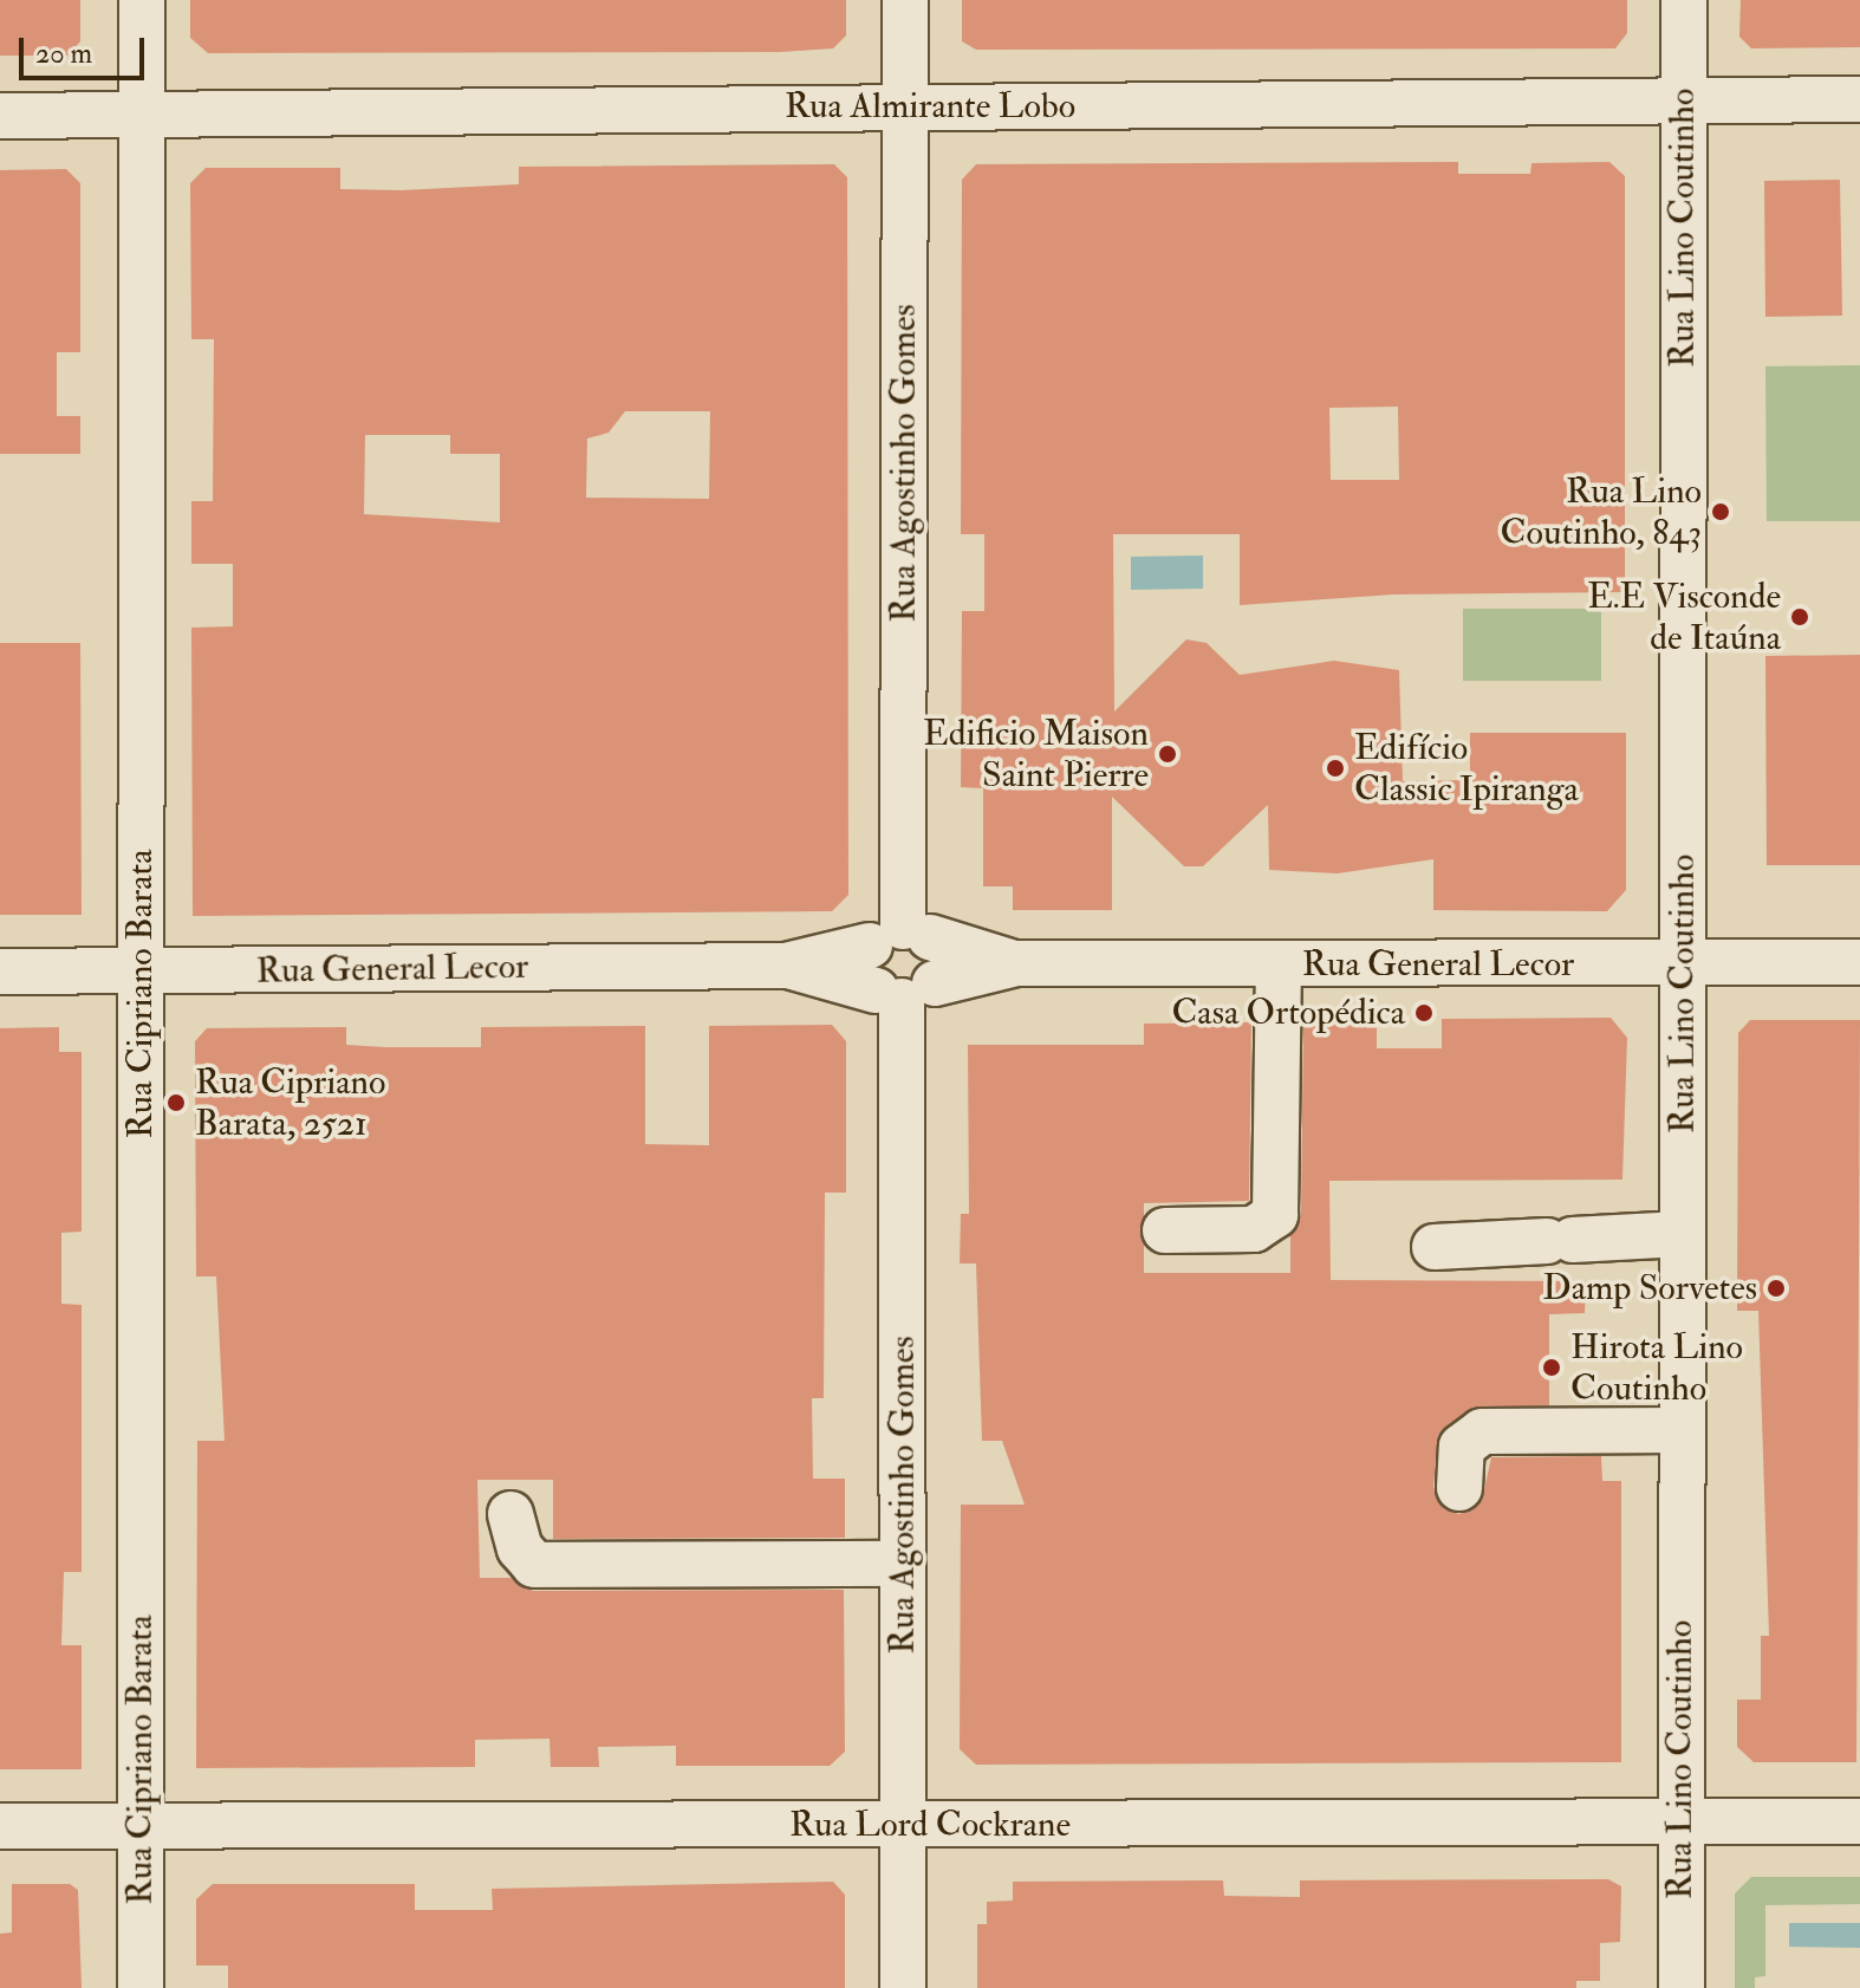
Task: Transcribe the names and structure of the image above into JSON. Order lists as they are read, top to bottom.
{
  "streets": {
    "street": [
      "Rua Almirante Lobo",
      "Rua Lino Coutinho",
      "Rua Agostinho Gomes",
      "Rua General Lecor",
      "Rua Cipriano Barata",
      "Rua Lord Cockrane"
    ]
  },
  "crossings": [
    ["Rua Almirante Lobo", "Rua Lino Coutinho"],
    ["Rua Almirante Lobo", "Rua Agostinho Gomes"],
    ["Rua Almirante Lobo", "Rua Cipriano Barata"],
    ["Rua Lino Coutinho", "Rua General Lecor"],
    ["Rua Lino Coutinho", "Rua Lord Cockrane"],
    ["Rua Agostinho Gomes", "Rua General Lecor"],
    ["Rua Agostinho Gomes", "Rua Lord Cockrane"],
    ["Rua General Lecor", "Rua Cipriano Barata"],
    ["Rua Cipriano Barata", "Rua Lord Cockrane"]
  ],
  "places": [
    "Rua Lino Coutinho, 843",
    "E.E Visconde de Itaúna",
    "Edificio Maison Saint Pierre",
    "Edifício Classic Ipiranga",
    "Casa Ortopédica",
    "Rua Cipriano Barata, 2521",
    "Damp Sorvetes",
    "Hirota Lino Coutinho"
  ],
  "scale_bar": "20 m"
}
